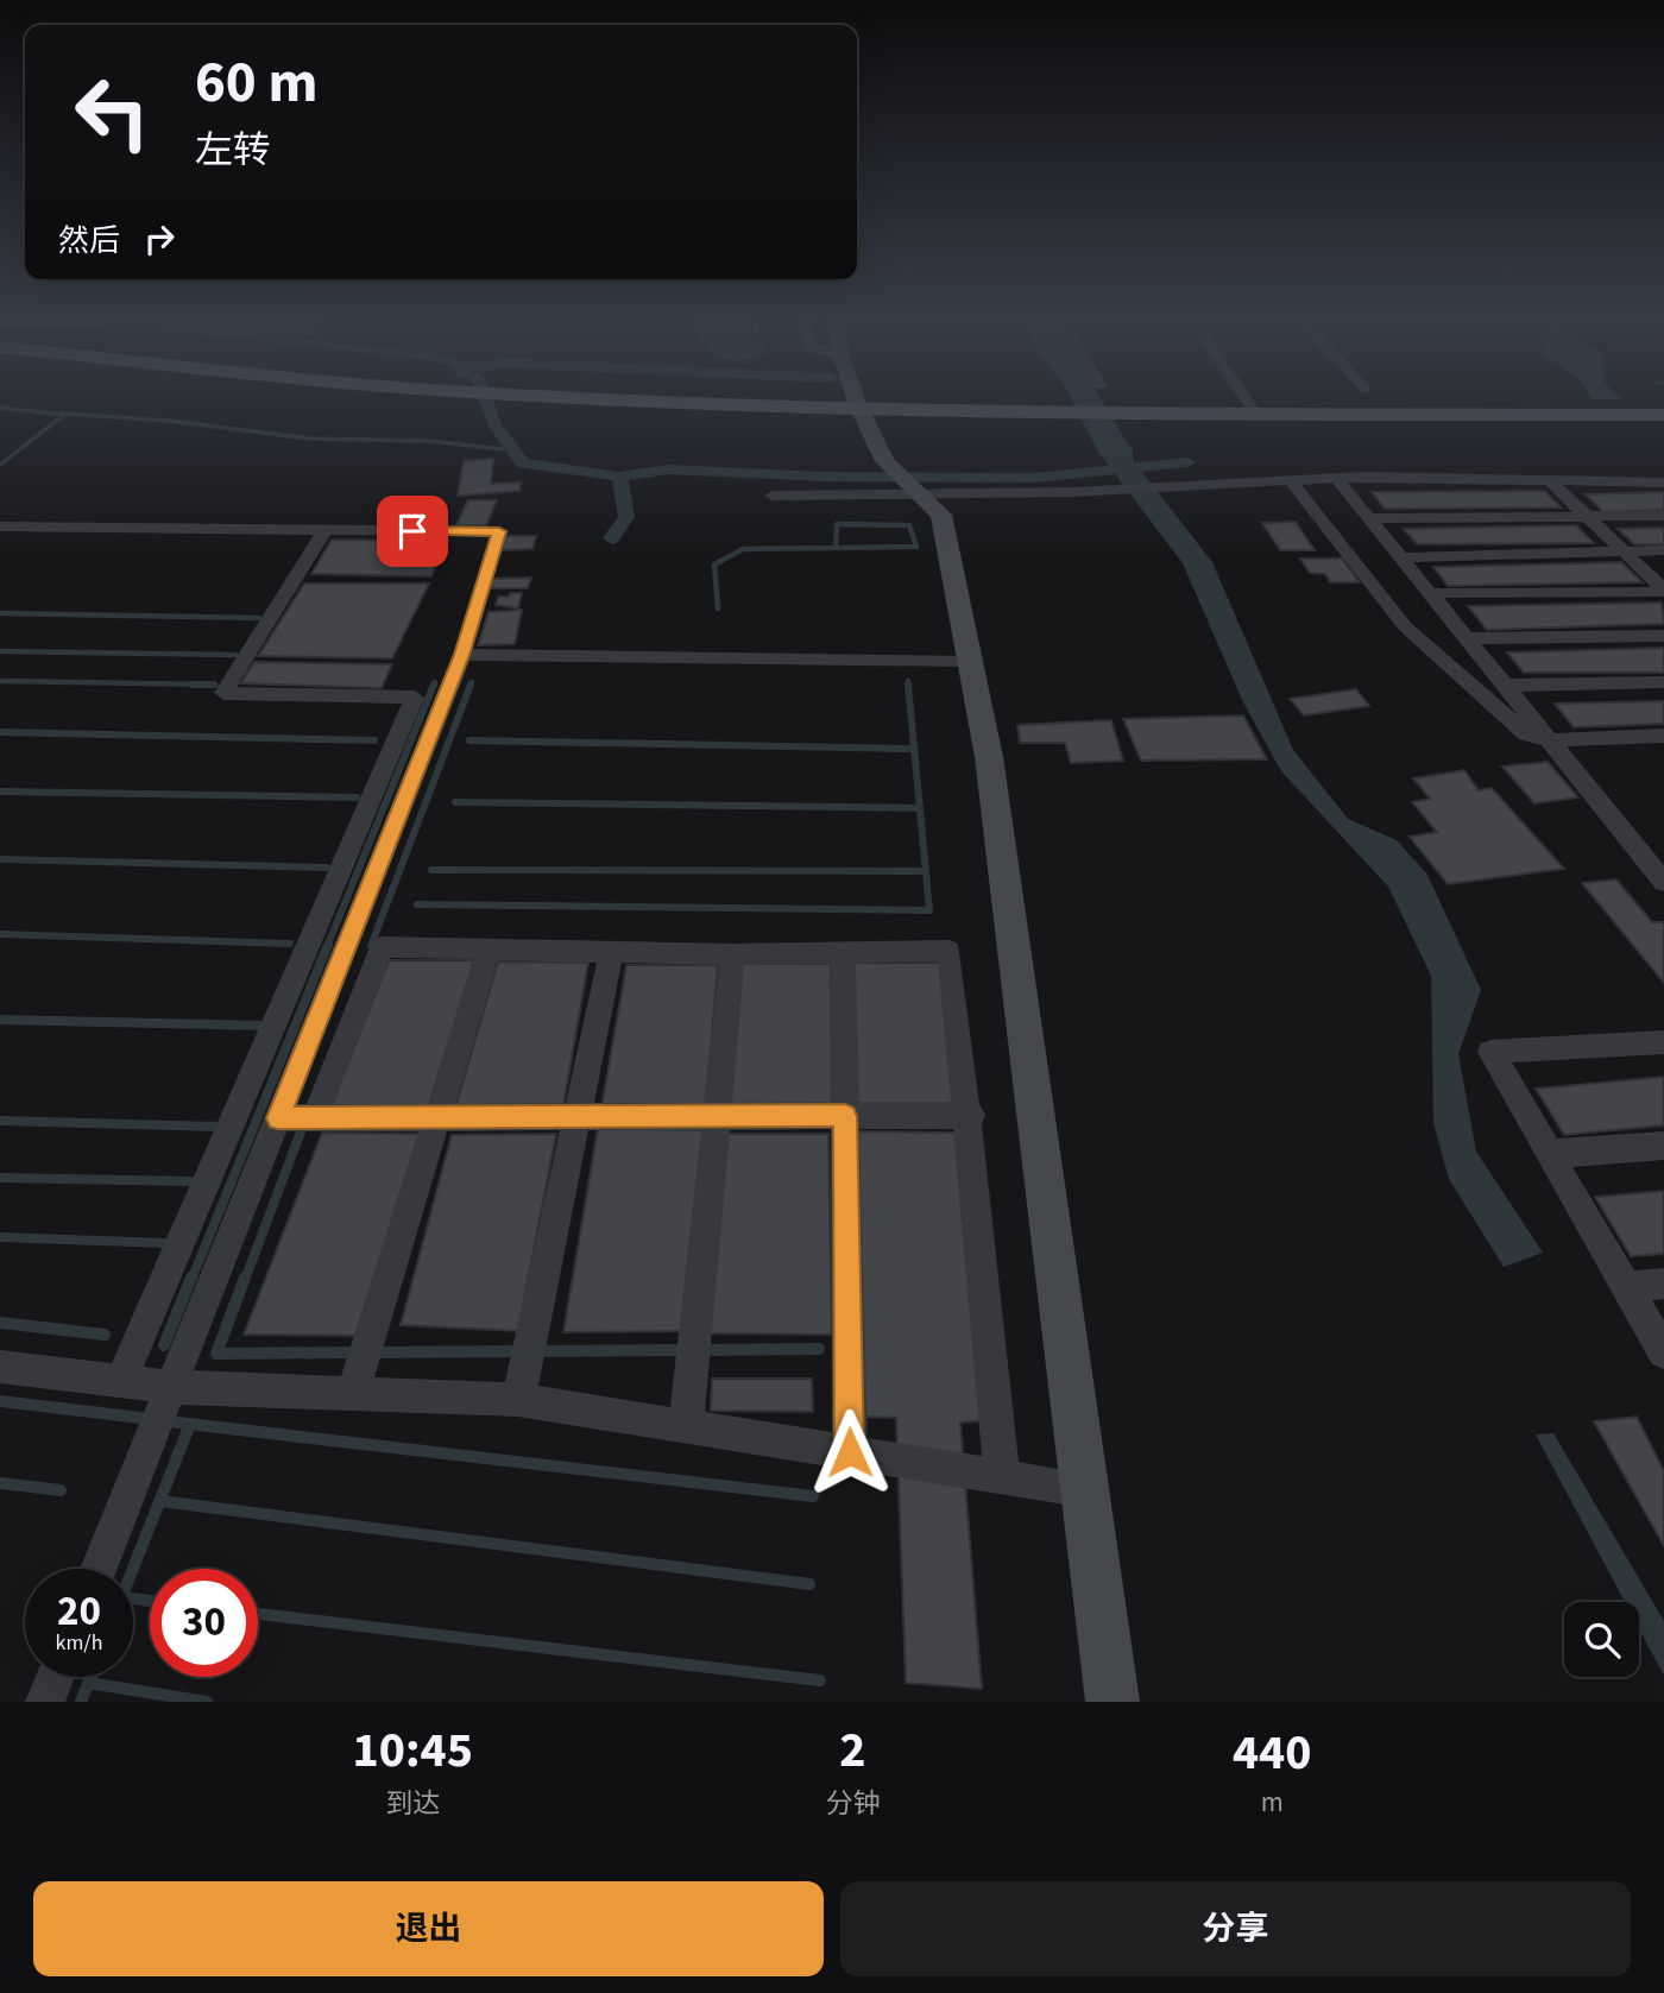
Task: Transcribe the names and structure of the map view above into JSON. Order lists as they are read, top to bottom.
{
  "page": {
    "turn": ["60 m", "左转"],
    "then": "然后",
    "speed": "20 km/h",
    "limit": "30",
    "eta": [
      "10:45",
      "到达",
      "2",
      "分钟",
      "440",
      "m"
    ],
    "buttons": ["退出", "分享"]
  }
}
